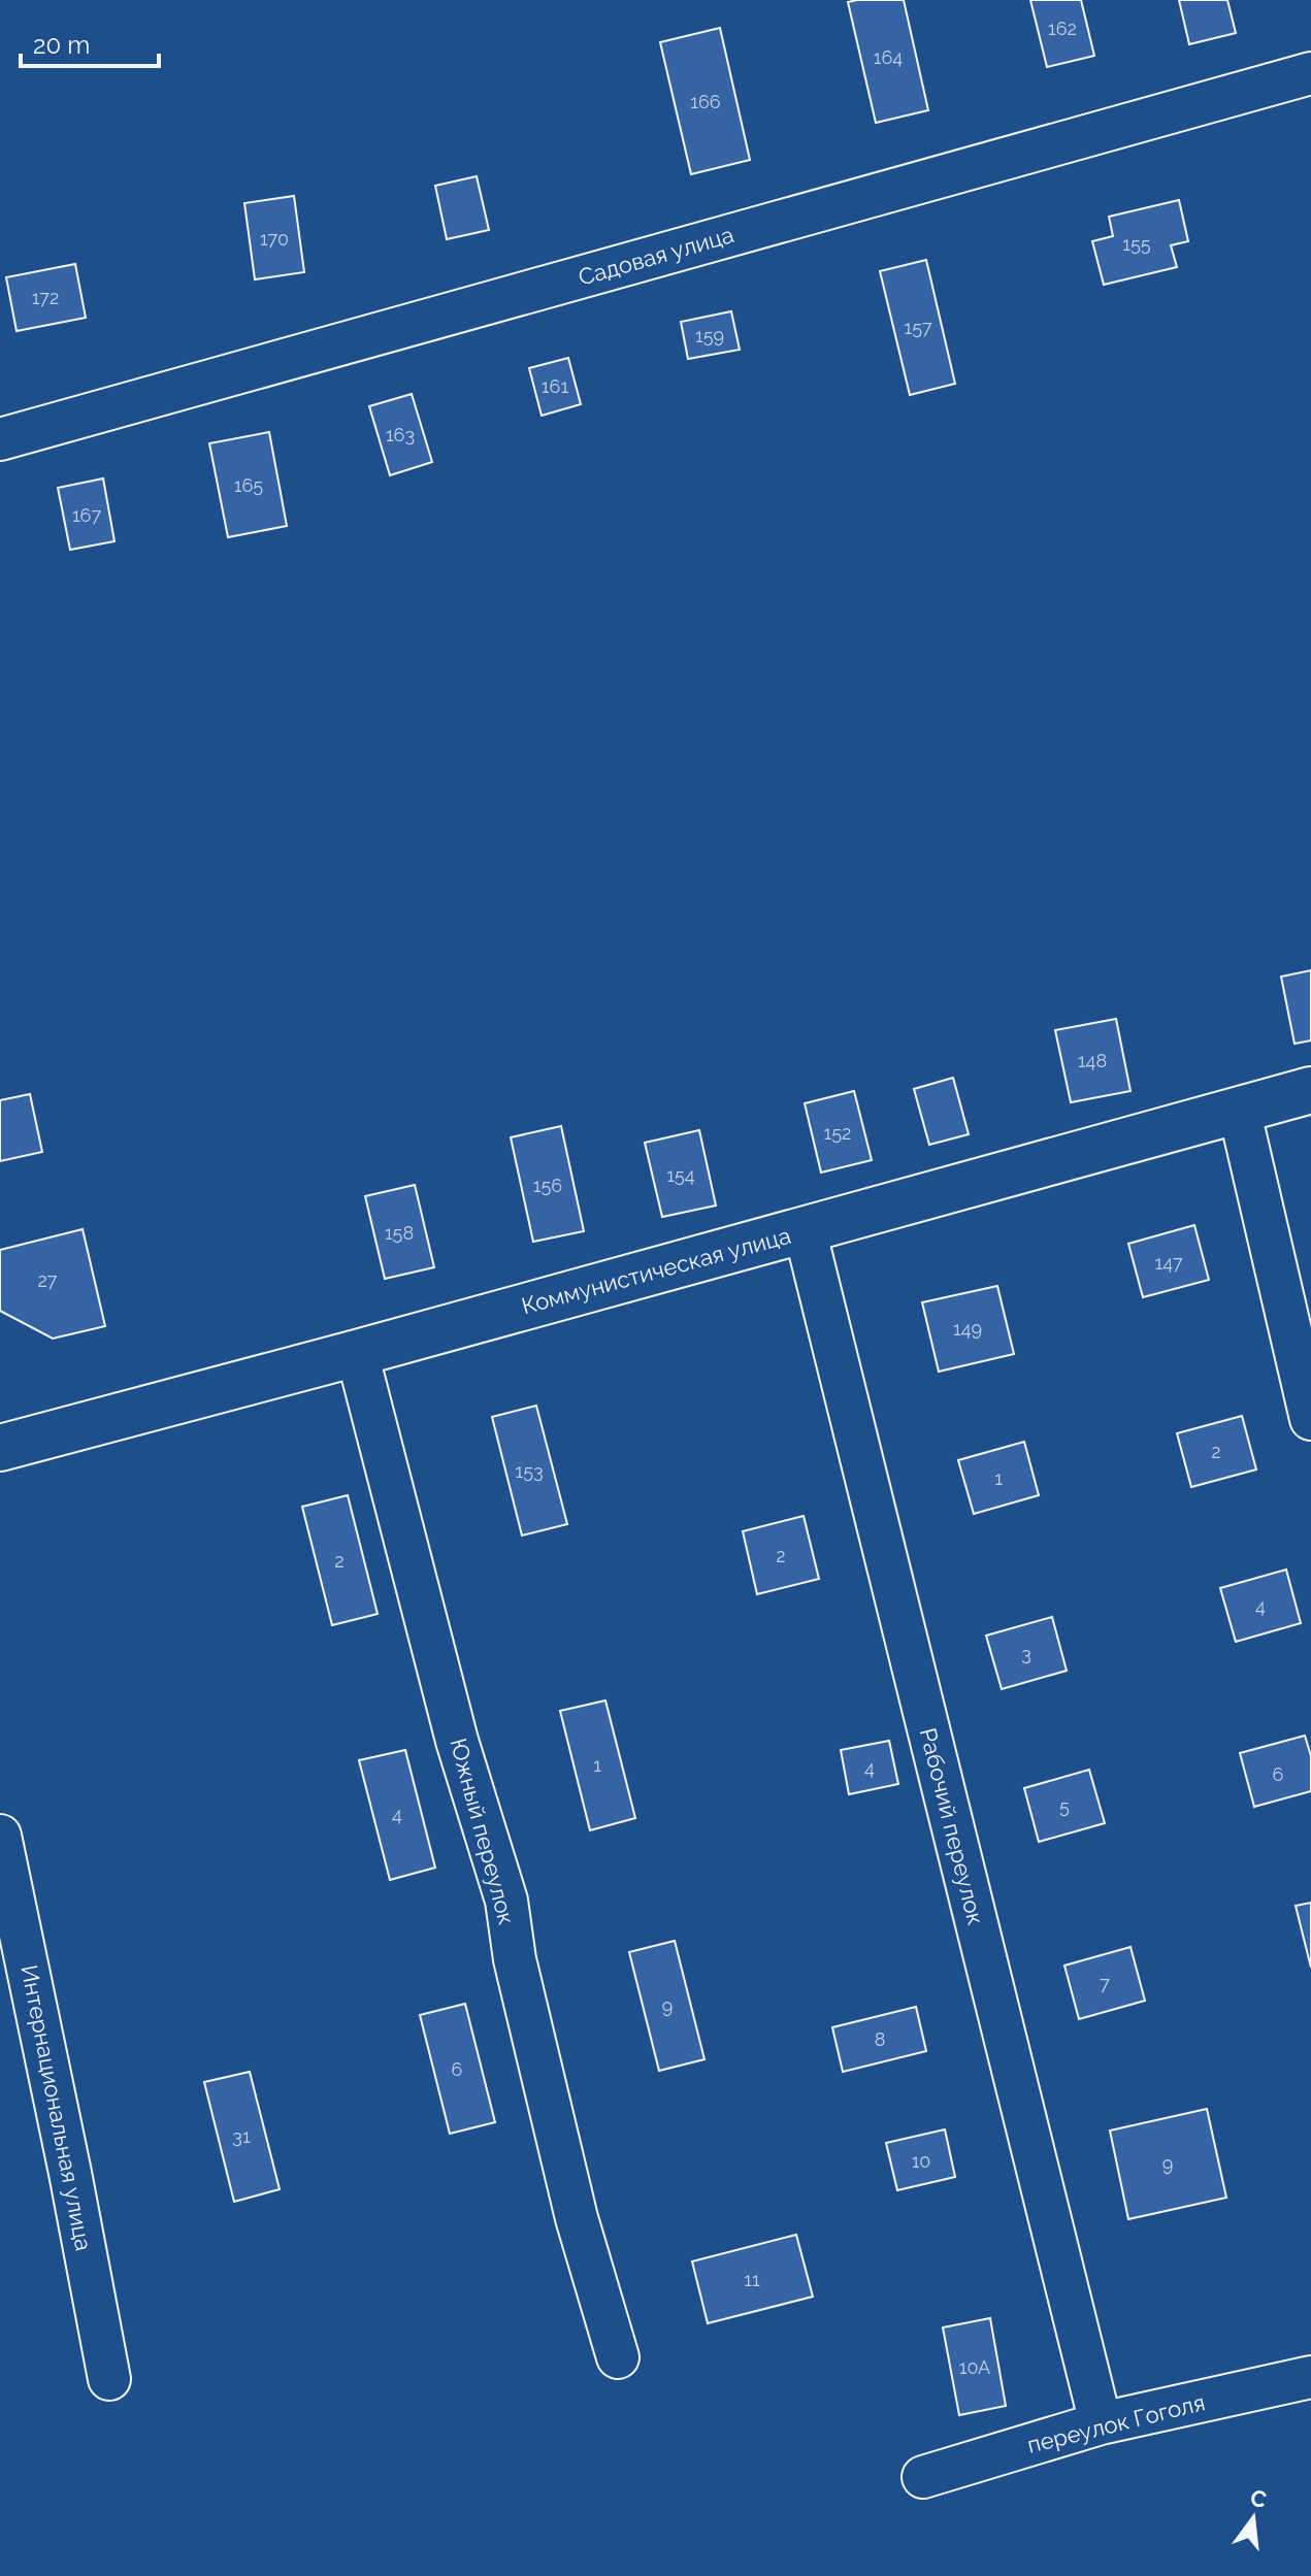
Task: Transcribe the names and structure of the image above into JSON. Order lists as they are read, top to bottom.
{
  "streets": {
    "street": [
      "Садовая улица",
      "Коммунистическая улица",
      "Рабочий переулок",
      "Южный переулок",
      "Интернациональная улица",
      "переулок Гоголя"
    ]
  },
  "crossings": [
    ["Коммунистическая улица", "Рабочий переулок"],
    ["Коммунистическая улица", "Южный переулок"],
    ["Рабочий переулок", "переулок Гоголя"]
  ],
  "house_numbers": [
    "162",
    "164",
    "166",
    "170",
    "155",
    "172",
    "157",
    "159",
    "161",
    "163",
    "165",
    "167",
    "148",
    "152",
    "154",
    "156",
    "158",
    "147",
    "27",
    "149",
    "2",
    "153",
    "1",
    "2",
    "2",
    "4",
    "3",
    "1",
    "4",
    "6",
    "5",
    "4",
    "7",
    "9",
    "8",
    "6",
    "31",
    "10",
    "9",
    "11",
    "10А"
  ],
  "scale_bar": "20 m",
  "north": "top"
}
